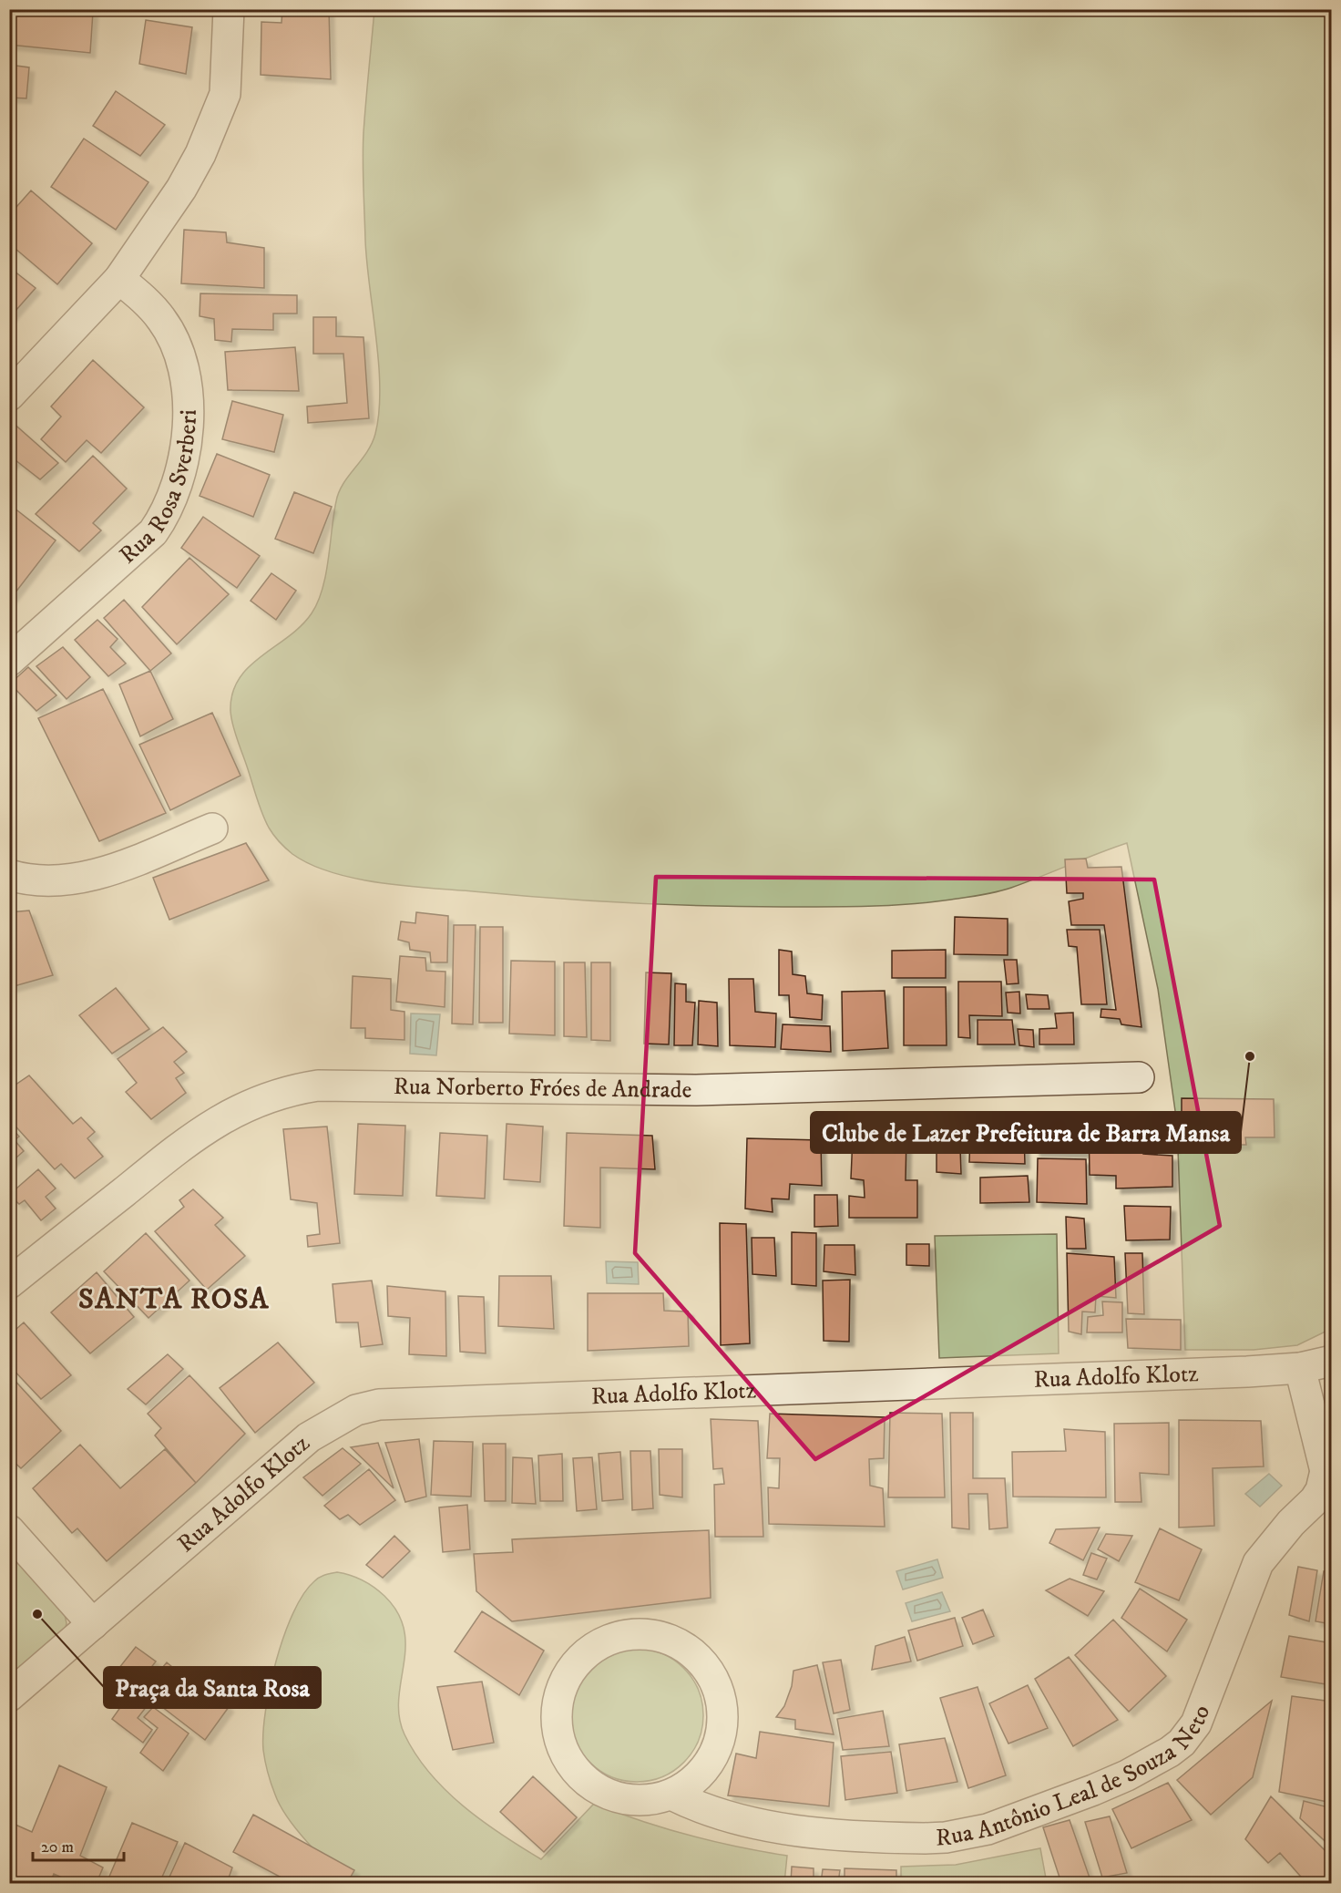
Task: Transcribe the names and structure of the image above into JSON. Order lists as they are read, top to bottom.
{
  "streets": {
    "street": [
      "Rua Rosa Sverberi",
      "Rua Norberto Fróes de Andrade",
      "Rua Adolfo Klotz",
      "Rua Antônio Leal de Souza Neto"
    ]
  },
  "districts": ["SANTA ROSA"],
  "places": ["Clube de Lazer Prefeitura de Barra Mansa", "Praça da Santa Rosa"],
  "scale_bar": "20 m"
}
